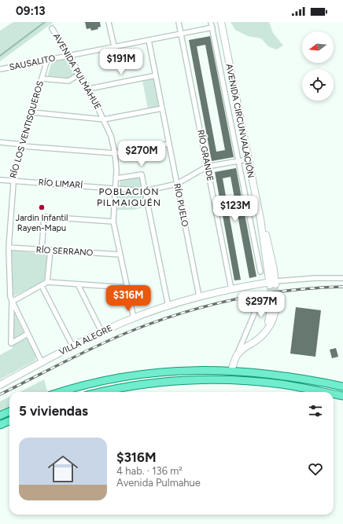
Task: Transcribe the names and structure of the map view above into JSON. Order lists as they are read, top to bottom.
{
  "streets": {
    "main road": ["AVENIDA CIRCUNVALACIÓN", "VILLA ALEGRE"],
    "street": [
      "SAUSALITO",
      "AVENIDA PULMAHUE",
      "RÍO LOS VENTISQUEROS",
      "RÍO GRANDE",
      "RÍO LIMARÍ",
      "RÍO PUELO",
      "RÍO SERRANO"
    ]
  },
  "crossings": [
    ["SAUSALITO", "AVENIDA PULMAHUE"],
    ["SAUSALITO", "RÍO LOS VENTISQUEROS"],
    ["SAUSALITO", "RÍO GRANDE"],
    ["SAUSALITO", "RÍO PUELO"],
    ["AVENIDA PULMAHUE", "RÍO LIMARÍ"],
    ["AVENIDA PULMAHUE", "RÍO SERRANO"],
    ["AVENIDA PULMAHUE", "VILLA ALEGRE"],
    ["AVENIDA CIRCUNVALACIÓN", "RÍO LIMARÍ"],
    ["AVENIDA CIRCUNVALACIÓN", "VILLA ALEGRE"],
    ["RÍO LOS VENTISQUEROS", "RÍO LIMARÍ"],
    ["RÍO LOS VENTISQUEROS", "RÍO SERRANO"],
    ["RÍO LOS VENTISQUEROS", "VILLA ALEGRE"],
    ["RÍO GRANDE", "RÍO LIMARÍ"],
    ["RÍO GRANDE", "VILLA ALEGRE"],
    ["RÍO LIMARÍ", "RÍO PUELO"],
    ["RÍO PUELO", "VILLA ALEGRE"]
  ],
  "districts": ["POBLACIÓN PILMAIQUÉN"],
  "places": ["Jardin Infantil Rayen-Mapu"],
  "north": "left",
  "page": {
    "status": "09:13",
    "price": [
      "$191M",
      "$270M",
      "$123M",
      "$316M",
      "$297M"
    ],
    "heading": "5 viviendas",
    "list": [
      {
        "name": "$316M",
        "note": "4 hab. · 136 m² · Avenida Pulmahue"
      }
    ]
  }
}
